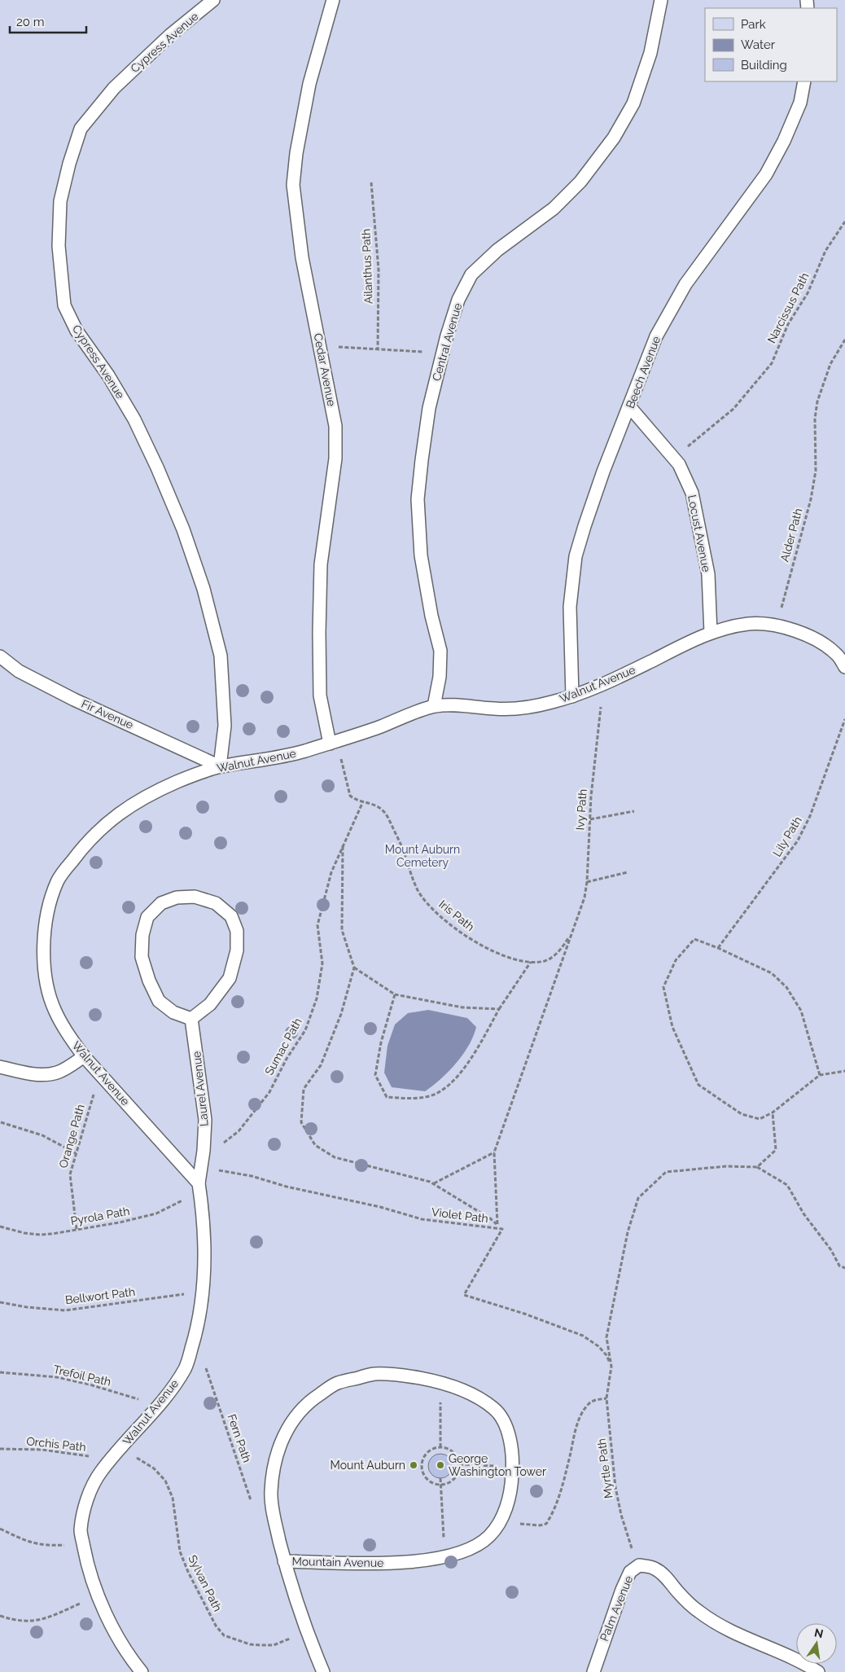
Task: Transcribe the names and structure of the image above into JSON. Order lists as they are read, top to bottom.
{
  "streets": {
    "lane": [
      "Cypress Avenue",
      "Central Avenue",
      "Cedar Avenue",
      "Beech Avenue",
      "Locust Avenue",
      "Walnut Avenue",
      "Fir Avenue",
      "Laurel Avenue",
      "Mountain Avenue",
      "Palm Avenue"
    ],
    "path": [
      "Ailanthus Path",
      "Narcissus Path",
      "Alder Path",
      "Ivy Path",
      "Lily Path",
      "Iris Path",
      "Sumac Path",
      "Orange Path",
      "Violet Path",
      "Pyrola Path",
      "Bellwort Path",
      "Trefoil Path",
      "Fern Path",
      "Orchis Path",
      "Myrtle Path",
      "Sylvan Path"
    ]
  },
  "crossings": [
    ["Cypress Avenue", "Walnut Avenue"],
    ["Cypress Avenue", "Fir Avenue"],
    ["Narcissus Path", "Locust Avenue"],
    ["Central Avenue", "Walnut Avenue"],
    ["Cedar Avenue", "Walnut Avenue"],
    ["Beech Avenue", "Locust Avenue"],
    ["Beech Avenue", "Walnut Avenue"],
    ["Locust Avenue", "Walnut Avenue"],
    ["Alder Path", "Walnut Avenue"],
    ["Walnut Avenue", "Fir Avenue"],
    ["Walnut Avenue", "Ivy Path"],
    ["Walnut Avenue", "Laurel Avenue"],
    ["Walnut Avenue", "Orange Path"],
    ["Walnut Avenue", "Pyrola Path"],
    ["Walnut Avenue", "Bellwort Path"],
    ["Walnut Avenue", "Trefoil Path"],
    ["Walnut Avenue", "Fern Path"],
    ["Walnut Avenue", "Orchis Path"],
    ["Walnut Avenue", "Sylvan Path"],
    ["Ivy Path", "Iris Path"],
    ["Iris Path", "Sumac Path"],
    ["Sumac Path", "Laurel Avenue"],
    ["Sumac Path", "Violet Path"],
    ["Laurel Avenue", "Violet Path"],
    ["Laurel Avenue", "Pyrola Path"],
    ["Orange Path", "Pyrola Path"],
    ["Violet Path", "Myrtle Path"],
    ["Myrtle Path", "Palm Avenue"],
    ["Mountain Avenue", "Sylvan Path"]
  ],
  "parks": ["Mount Auburn Cemetery"],
  "places": ["Mount Auburn", "George Washington Tower"],
  "legend": ["Park", "Water", "Building"],
  "scale_bar": "20 m",
  "north": "top"
}
